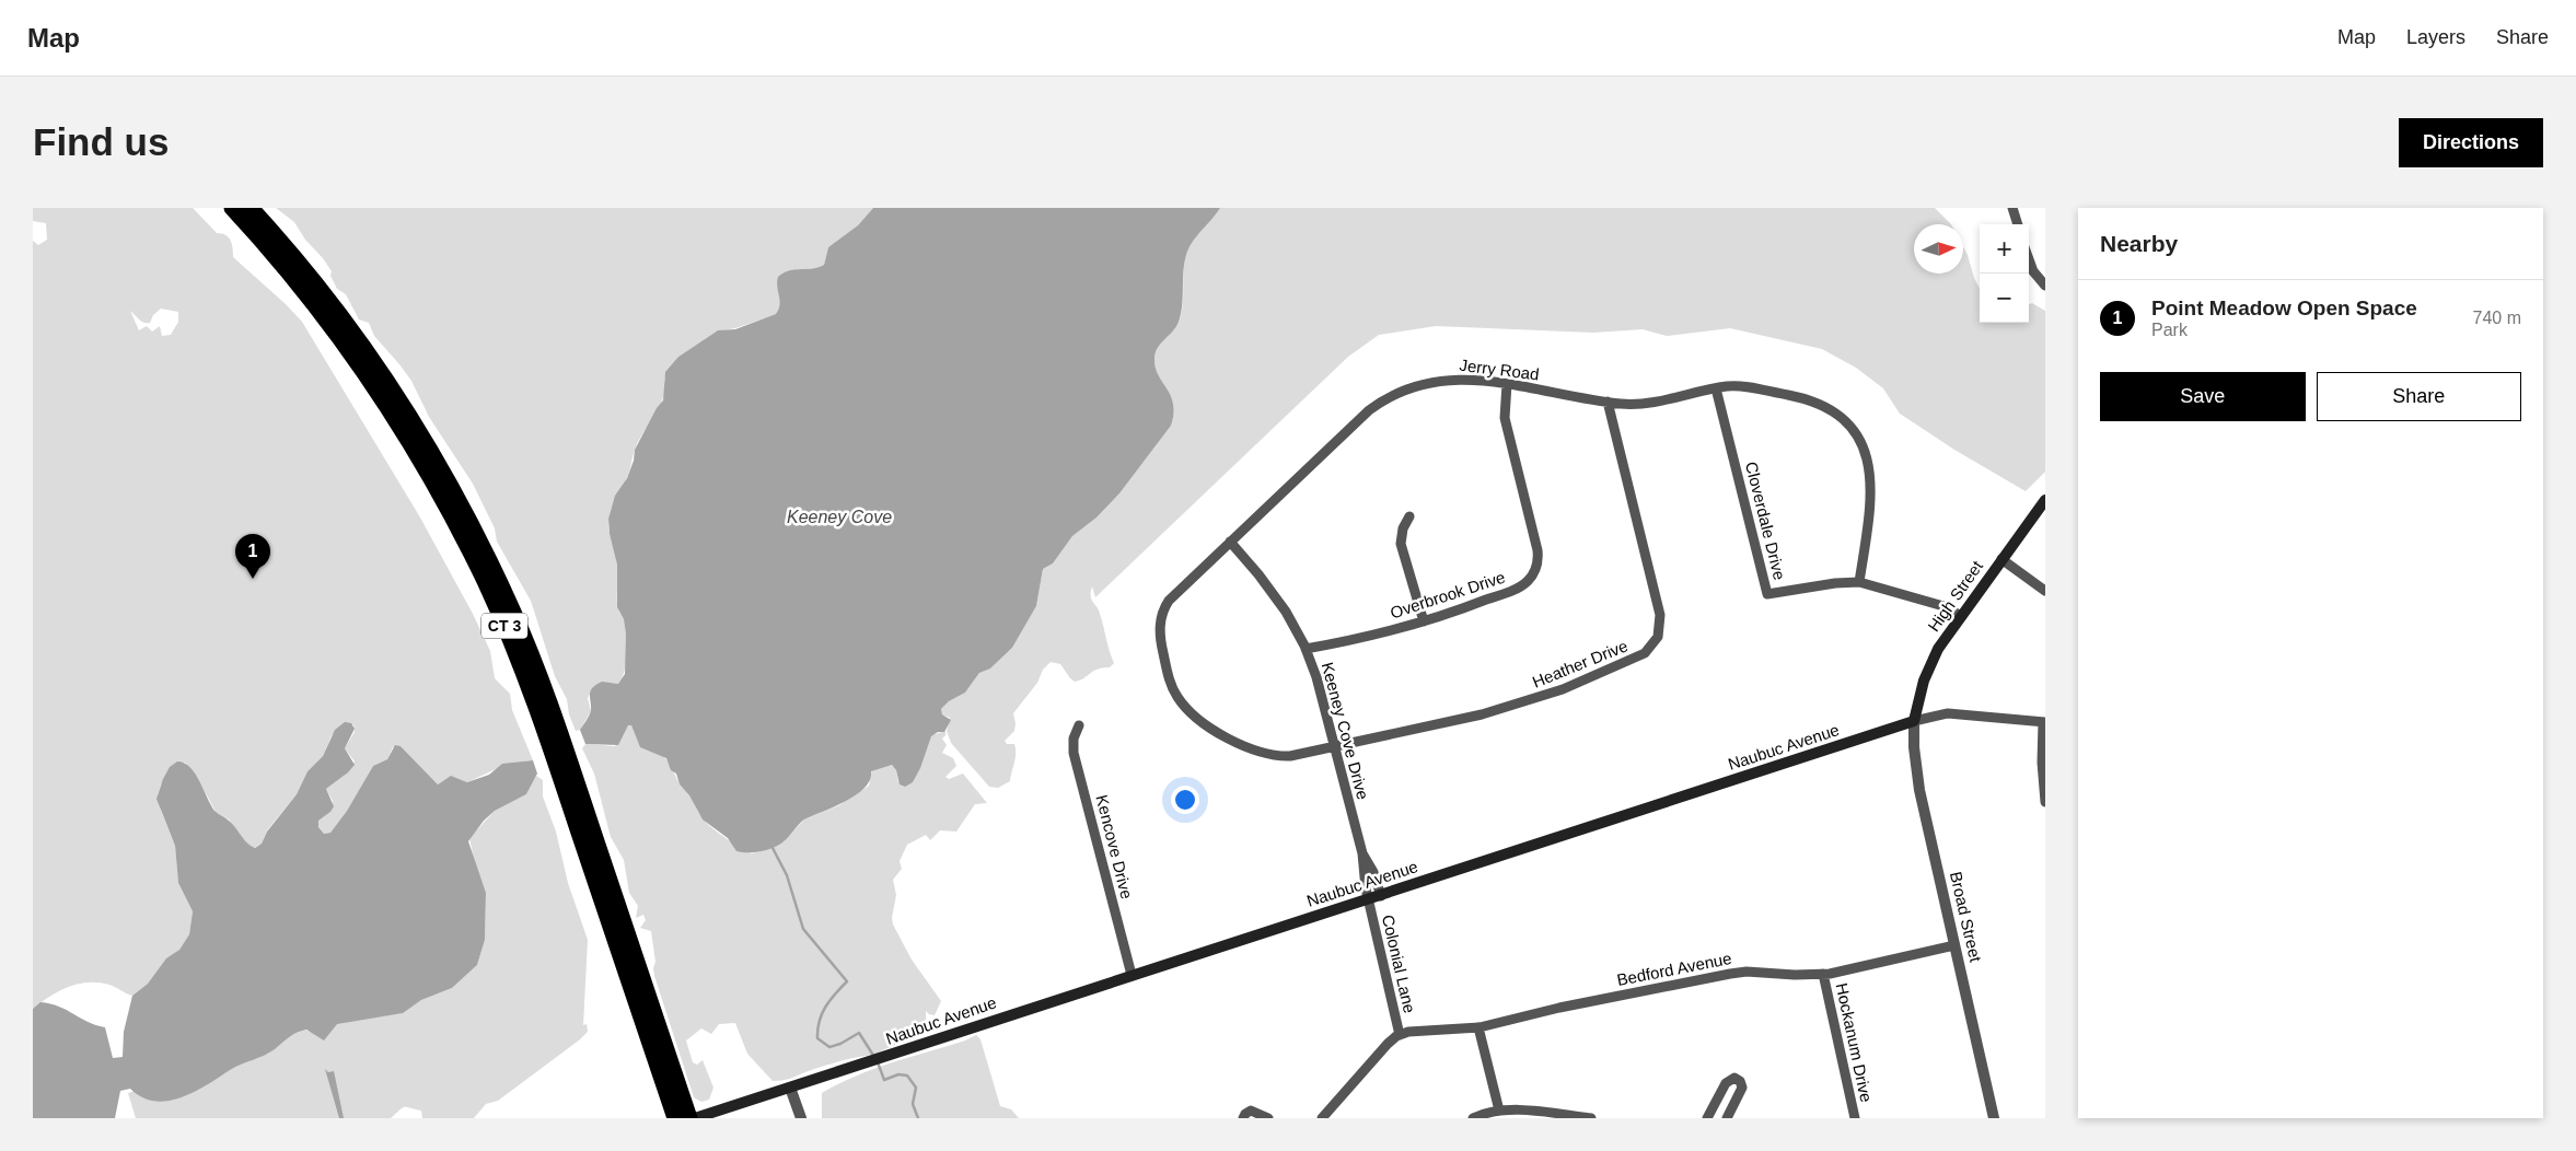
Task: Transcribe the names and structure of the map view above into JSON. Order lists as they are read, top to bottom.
{
  "streets": {
    "highway": ["CT 3"],
    "main road": ["High Street", "Naubuc Avenue"],
    "street": [
      "Jerry Road",
      "Cloverdale Drive",
      "Overbrook Drive",
      "Heather Drive",
      "Keeney Cove Drive",
      "Kencove Drive",
      "Broad Street",
      "Colonial Lane",
      "Bedford Avenue",
      "Hockanum Drive"
    ]
  },
  "crossings": [
    ["Jerry Road", "Cloverdale Drive"],
    ["Jerry Road", "Overbrook Drive"],
    ["Jerry Road", "Heather Drive"],
    ["Jerry Road", "Keeney Cove Drive"],
    ["Cloverdale Drive", "High Street"],
    ["Overbrook Drive", "Keeney Cove Drive"],
    ["High Street", "Naubuc Avenue"],
    ["High Street", "Broad Street"],
    ["Heather Drive", "Keeney Cove Drive"],
    ["Keeney Cove Drive", "Naubuc Avenue"],
    ["Keeney Cove Drive", "Colonial Lane"],
    ["Naubuc Avenue", "Kencove Drive"],
    ["Naubuc Avenue", "Broad Street"],
    ["Naubuc Avenue", "Colonial Lane"],
    ["Broad Street", "Bedford Avenue"],
    ["Colonial Lane", "Bedford Avenue"],
    ["Bedford Avenue", "Hockanum Drive"]
  ],
  "water": ["Keeney Cove"],
  "north": "right",
  "page": {
    "header": "Map",
    "nav": ["Map", "Layers", "Share"],
    "buttons": [
      "Directions",
      ["Save", "Share"]
    ],
    "title": "Find us",
    "heading": "Nearby",
    "map_buttons": ["+", "−"],
    "list": [
      {
        "mark": "1",
        "name": "Point Meadow Open Space",
        "note": "Park",
        "value": "740 m"
      }
    ],
    "pins": "1"
  }
}
